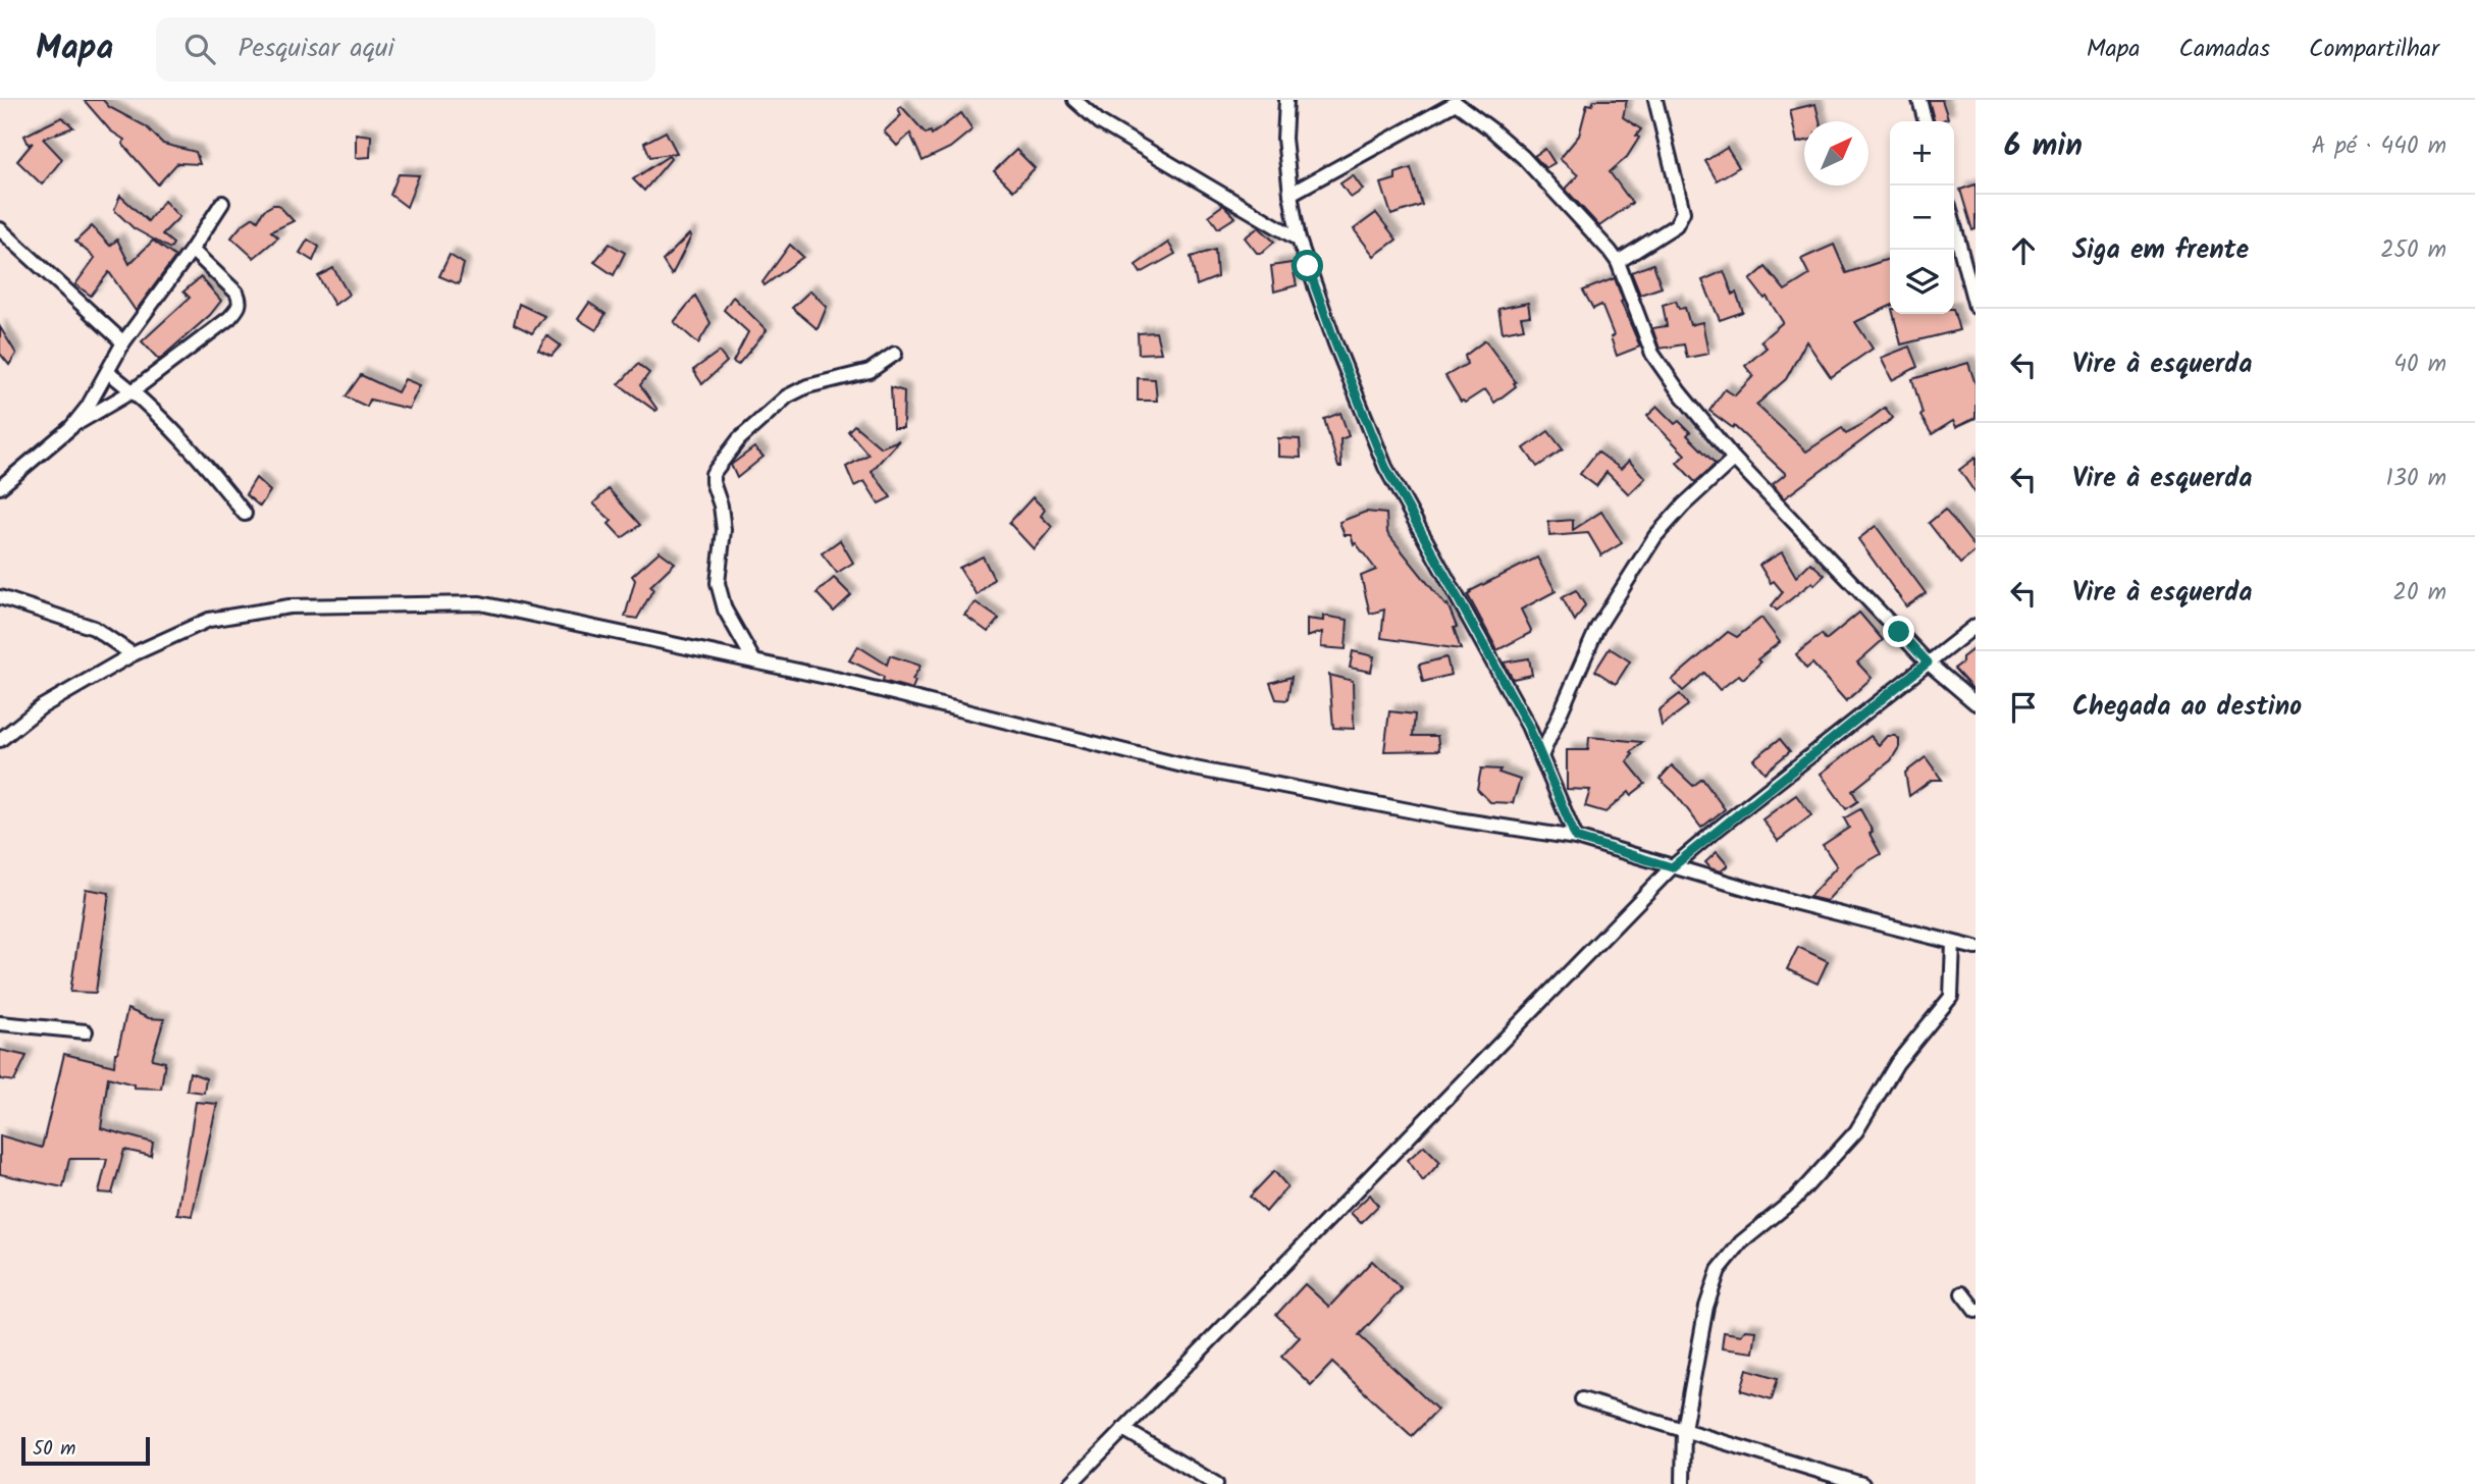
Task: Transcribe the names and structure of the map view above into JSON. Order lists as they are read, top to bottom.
{
  "scale_bar": "50 m",
  "north": "top right",
  "page": {
    "header": "Mapa",
    "search": "Pesquisar aqui",
    "nav": ["Mapa", "Camadas", "Compartilhar"],
    "heading": ["6 min", "A pé · 440 m"],
    "map_buttons": ["+", "−"],
    "list": [
      ["Siga em frente", "250 m"],
      ["Vire à esquerda", "40 m"],
      ["Vire à esquerda", "130 m"],
      ["Vire à esquerda", "20 m"],
      "Chegada ao destino"
    ],
    "scale": "50 m"
  }
}
